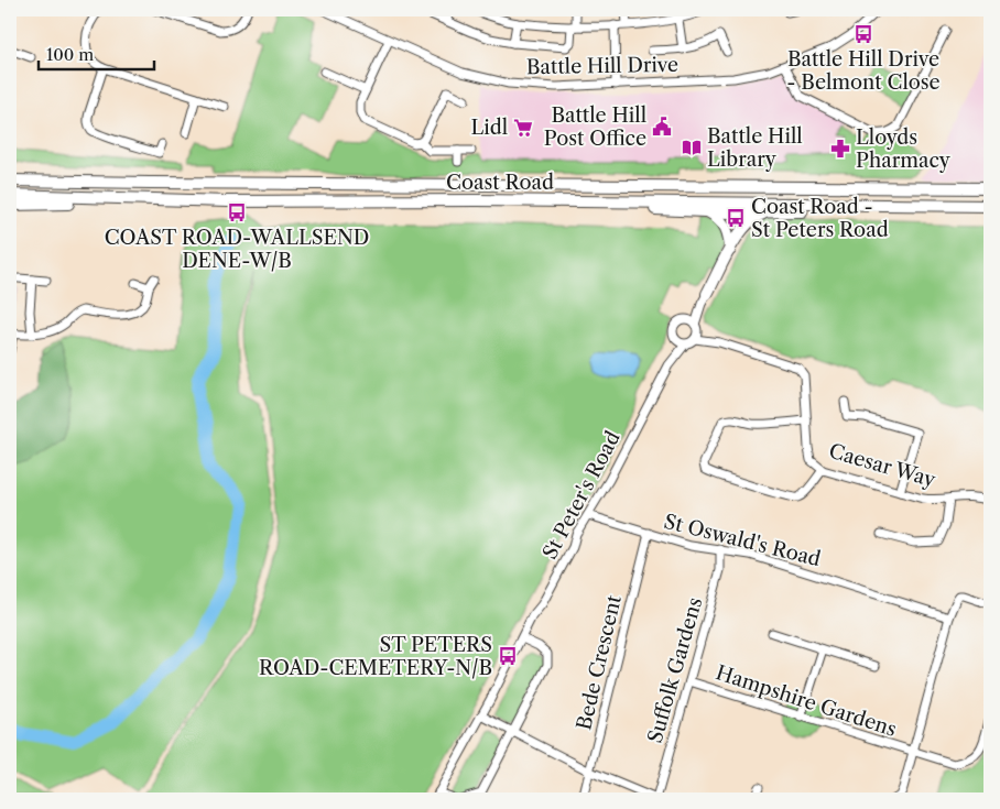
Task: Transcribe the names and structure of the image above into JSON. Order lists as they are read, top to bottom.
{
  "streets": {
    "highway": ["Coast Road"],
    "street": [
      "Battle Hill Drive",
      "Caesar Way",
      "St Peter's Road",
      "St Oswald's Road",
      "Bede Crescent",
      "Suffolk Gardens",
      "Hampshire Gardens"
    ]
  },
  "crossings": [
    ["Caesar Way", "St Peter's Road"],
    ["St Peter's Road", "St Oswald's Road"],
    ["St Oswald's Road", "Bede Crescent"],
    ["St Oswald's Road", "Suffolk Gardens"],
    ["Suffolk Gardens", "Hampshire Gardens"]
  ],
  "places": {
    "bus stop": [
      "Battle Hill Drive - Belmont Close",
      "COAST ROAD-WALLSEND DENE-W/B",
      "Coast Road - St Peters Road",
      "ST PETERS ROAD-CEMETERY-N/B"
    ],
    "public building": ["Battle Hill Post Office"],
    "supermarket": ["Lidl"],
    "library": ["Battle Hill Library"],
    "pharmacy": ["Lloyds Pharmacy"]
  },
  "scale_bar": "100 m"
}
